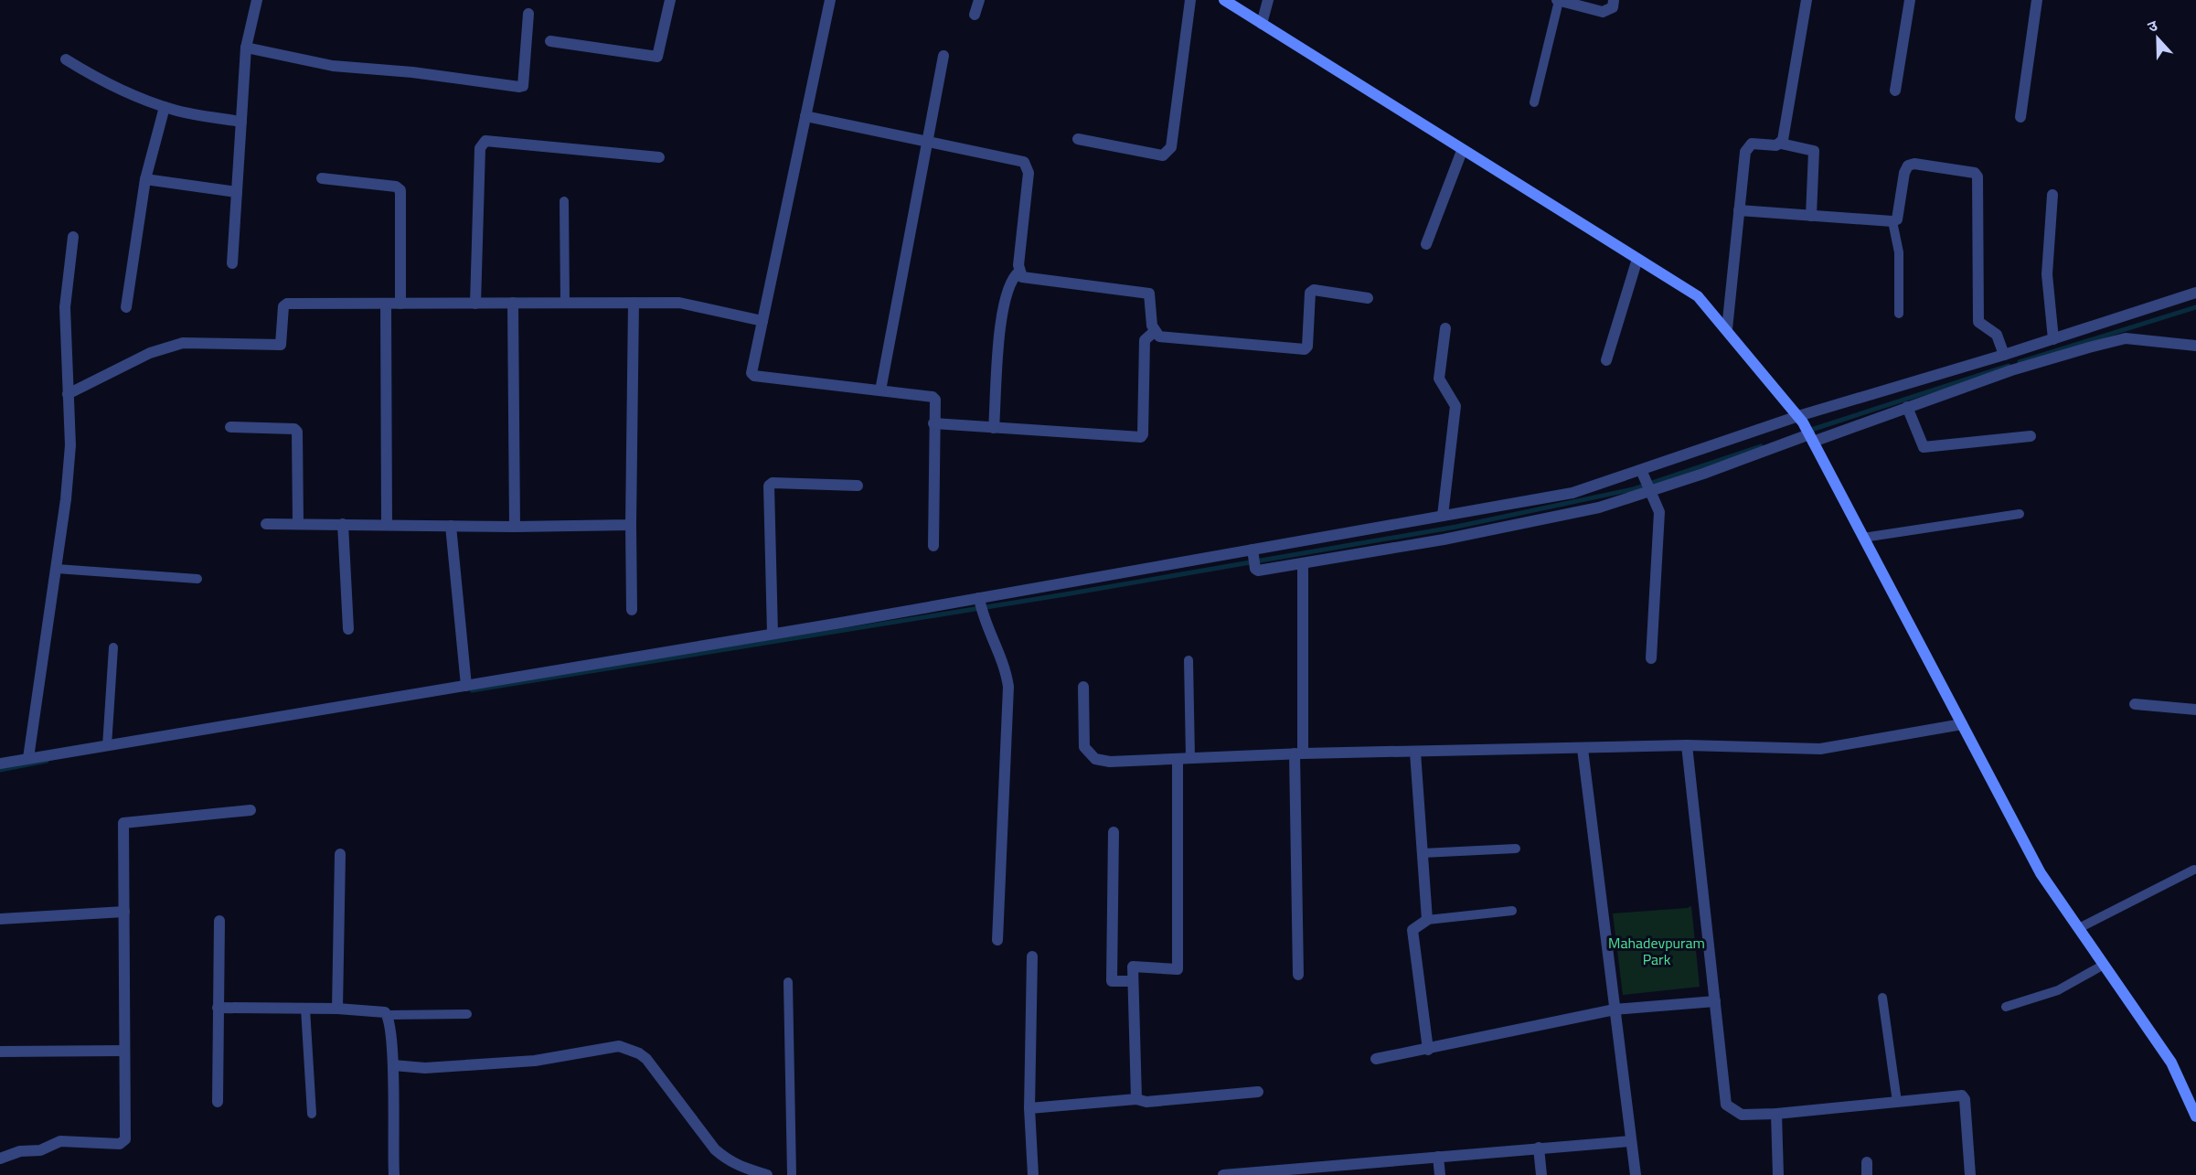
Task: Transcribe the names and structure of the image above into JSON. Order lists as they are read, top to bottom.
{
  "parks": ["Mahadevpuram Park"],
  "north": "top"
}
